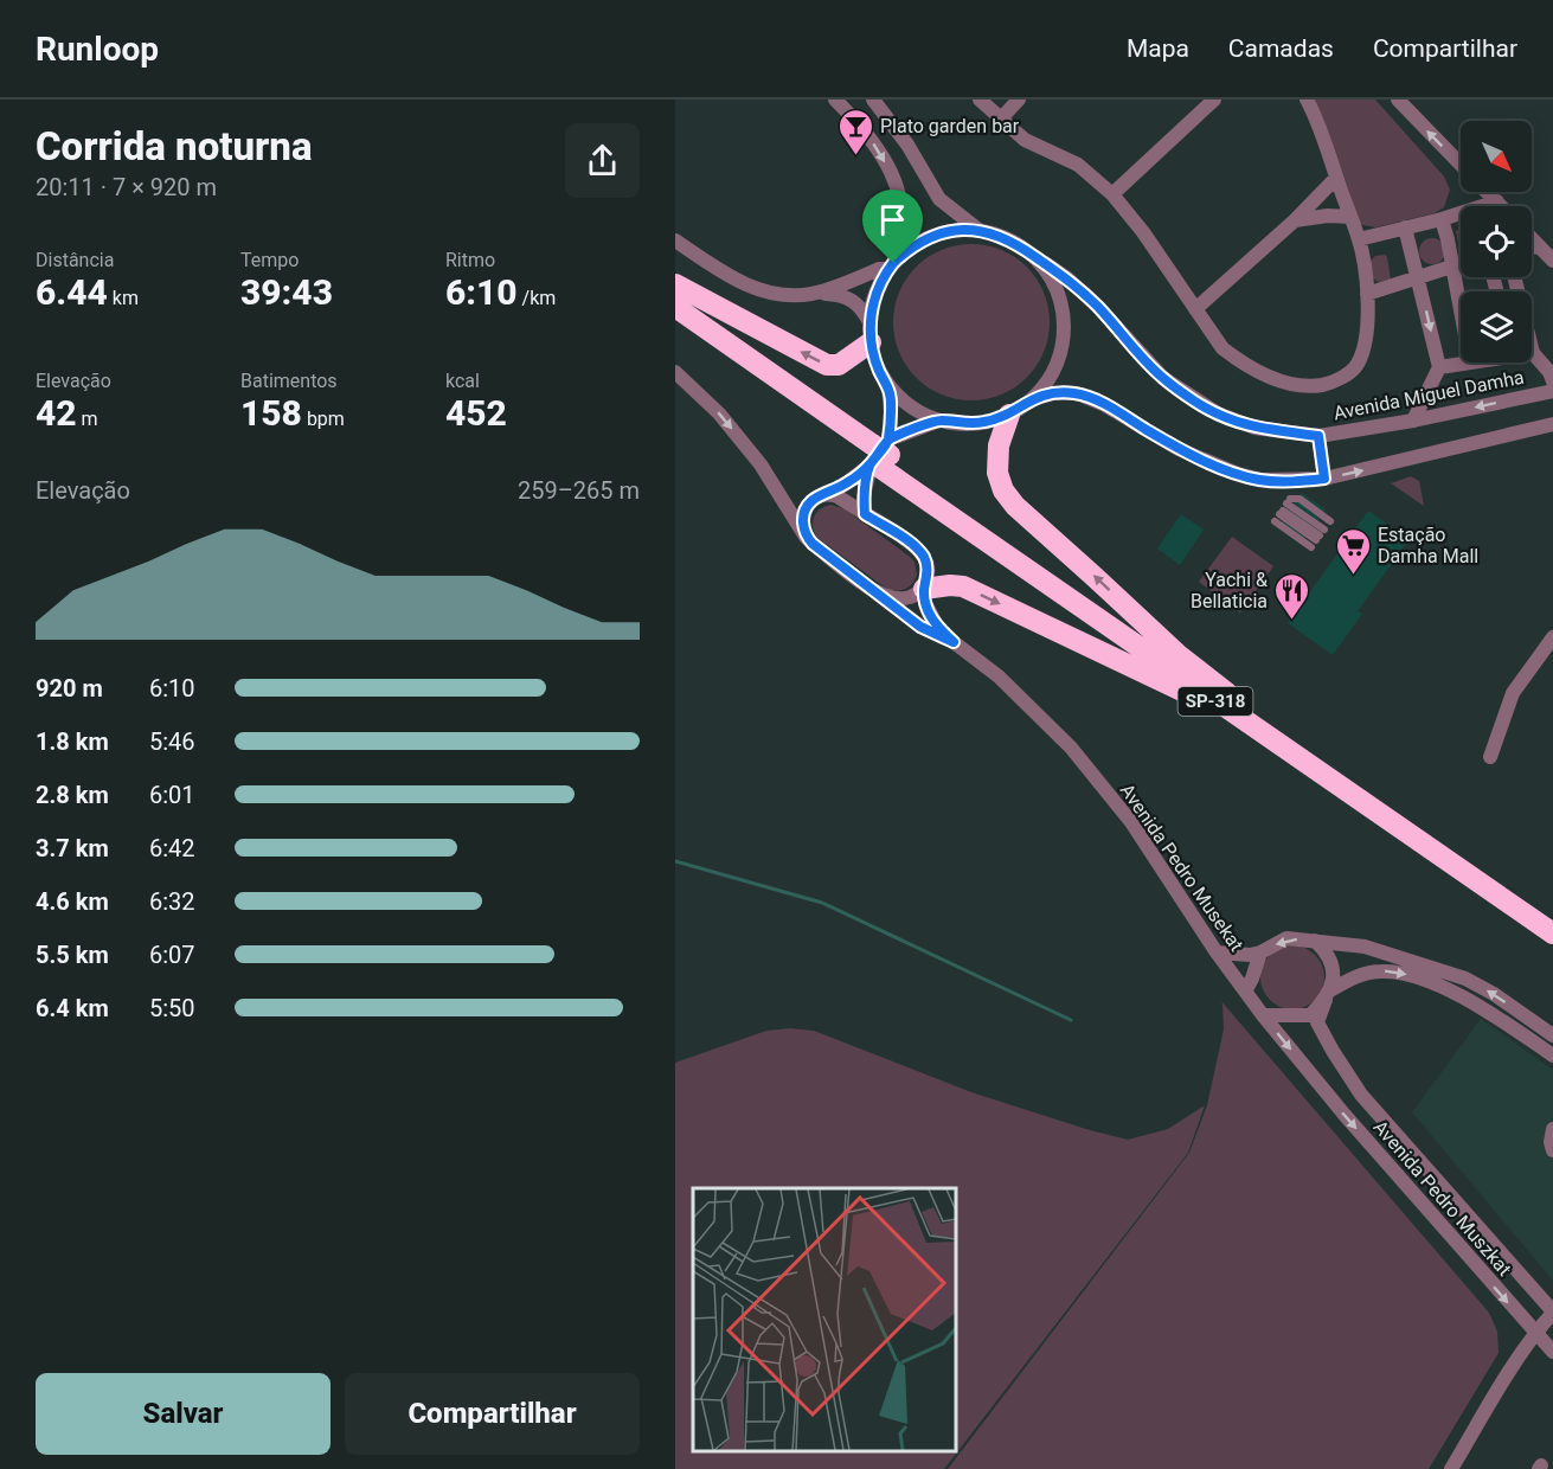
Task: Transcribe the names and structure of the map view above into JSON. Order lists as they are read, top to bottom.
{
  "streets": {
    "highway": ["SP-318"],
    "street": ["Avenida Miguel Damha", "Avenida Pedro Musekat", "Avenida Pedro Muszkat"]
  },
  "crossings": [
    ["Avenida Pedro Musekat", "Avenida Pedro Muszkat"]
  ],
  "places": {
    "bar": ["Plato garden bar"],
    "supermarket": ["Estação Damha Mall"],
    "restaurant": ["Yachi & Bellaticia"]
  },
  "north": "bottom right",
  "page": {
    "header": "Runloop",
    "nav": ["Mapa", "Camadas", "Compartilhar"],
    "heading": ["Corrida noturna", "20:11 · 7 × 920 m"],
    "stats": [
      ["Distância", "6.44 km"],
      ["Tempo", "39:43"],
      ["Ritmo", "6:10 /km"],
      ["Elevação", "42 m"],
      ["Batimentos", "158 bpm"],
      ["kcal", "452"]
    ],
    "chart": ["Elevação", "259–265 m"],
    "list": [
      {
        "name": "920 m",
        "note": "6:10"
      },
      {
        "name": "1.8 km",
        "note": "5:46"
      },
      {
        "name": "2.8 km",
        "note": "6:01"
      },
      {
        "name": "3.7 km",
        "note": "6:42"
      },
      {
        "name": "4.6 km",
        "note": "6:32"
      },
      {
        "name": "5.5 km",
        "note": "6:07"
      },
      {
        "name": "6.4 km",
        "note": "5:50"
      }
    ],
    "buttons": ["Salvar", "Compartilhar"]
  }
}
